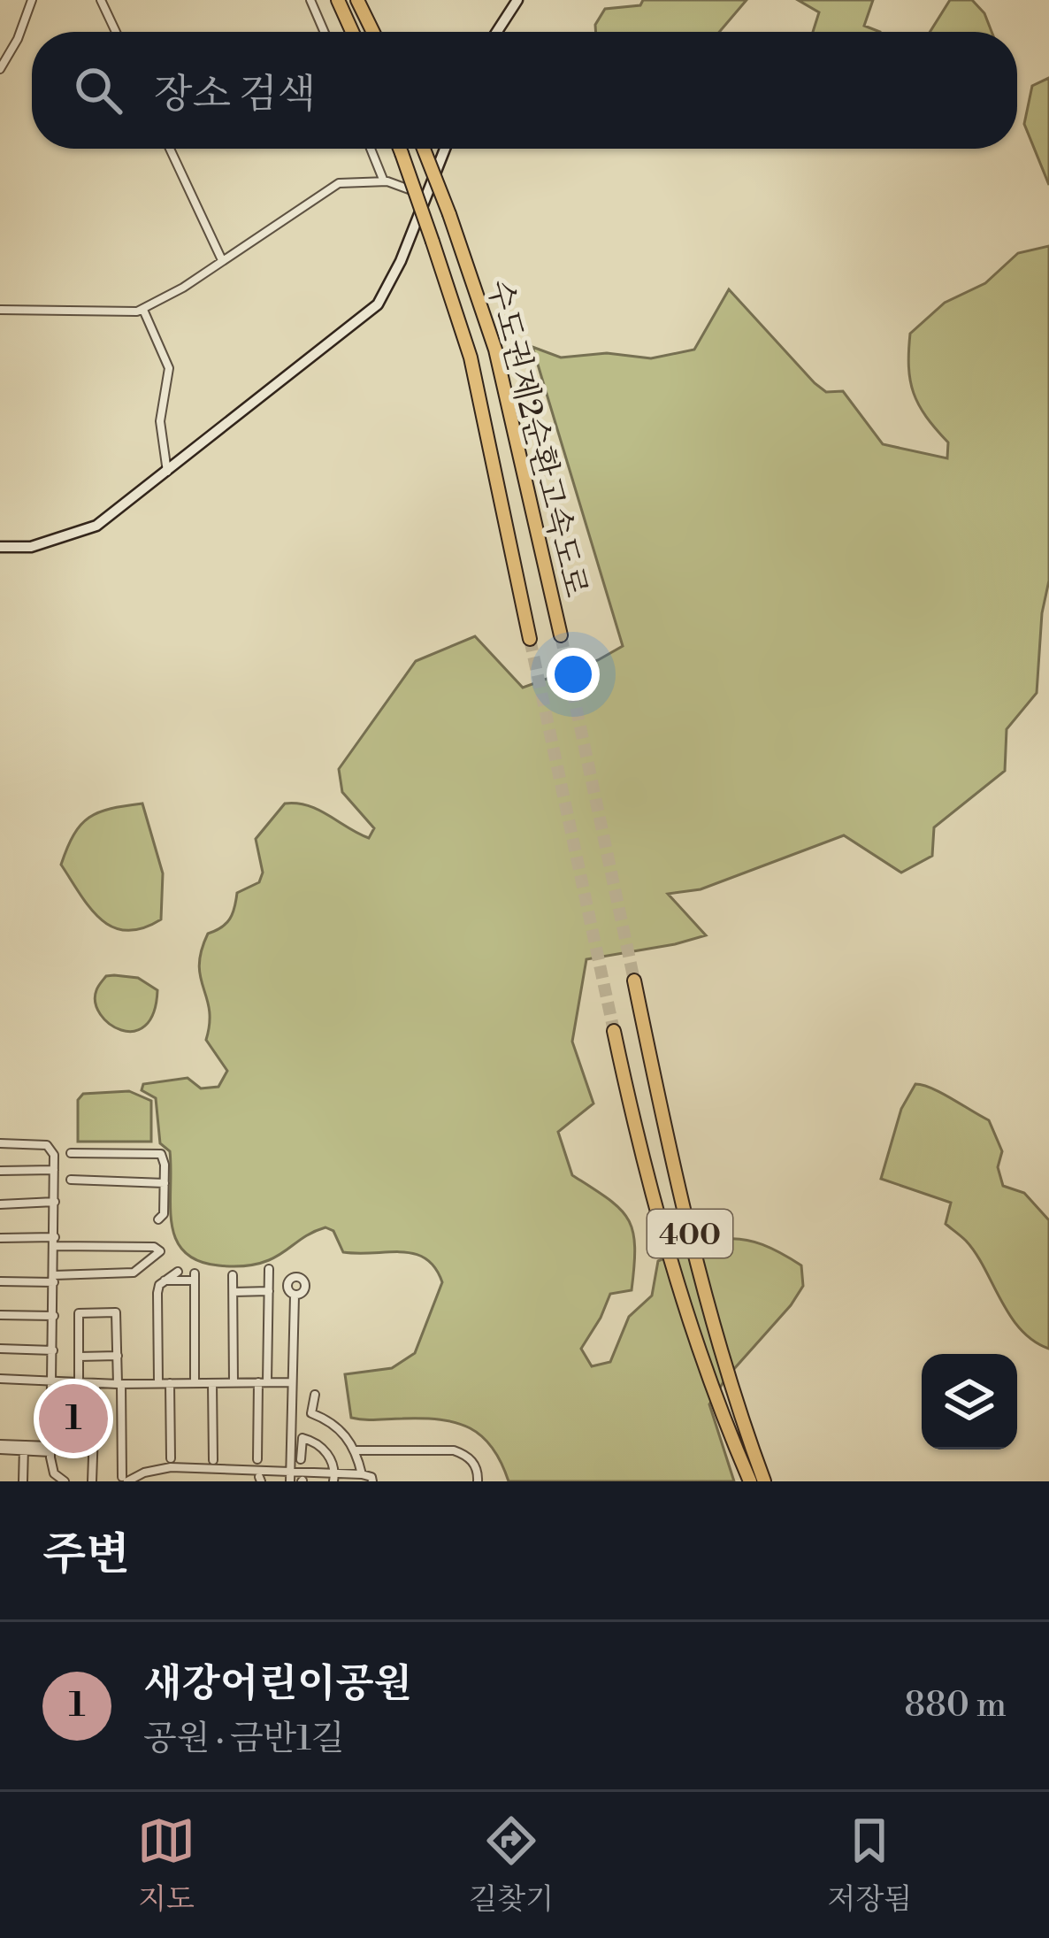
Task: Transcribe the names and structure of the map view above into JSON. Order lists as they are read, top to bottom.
{
  "streets": {
    "highway": ["수도권제2순환고속도로", "400"]
  },
  "page": {
    "search": "장소 검색",
    "pins": "1",
    "heading": "주변",
    "list": [
      {
        "mark": "1",
        "name": "새강어린이공원",
        "note": "공원 · 금반1길",
        "value": "880 m"
      }
    ],
    "nav": ["지도", "길찾기", "저장됨"]
  }
}
